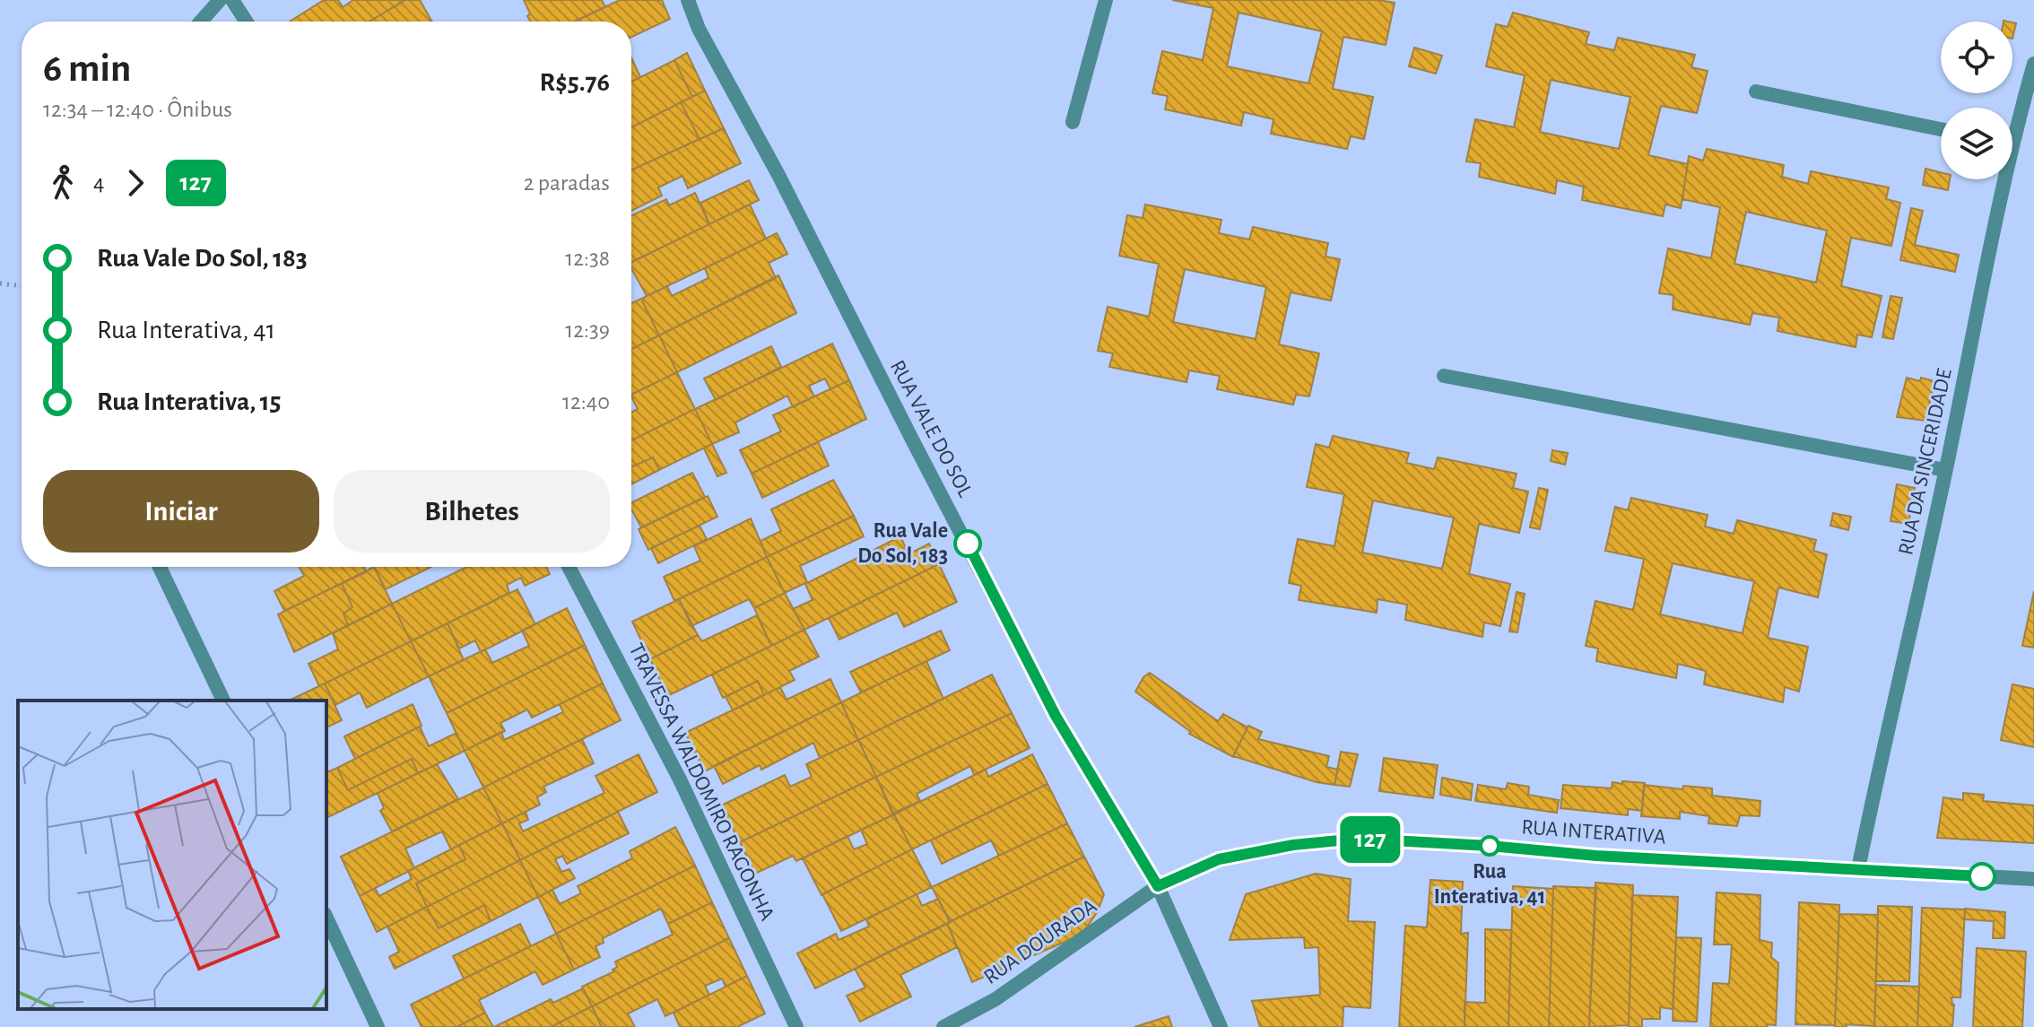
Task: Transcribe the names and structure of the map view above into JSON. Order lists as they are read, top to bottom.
{
  "streets": {
    "street": [
      "RUA VALE DO SOL",
      "RUA DA SINCERIDADE",
      "TRAVESSA WALDOMIRO RAGONHA",
      "RUA INTERATIVA",
      "RUA DOURADA"
    ]
  },
  "crossings": [
    ["RUA VALE DO SOL", "RUA INTERATIVA"],
    ["RUA VALE DO SOL", "RUA DOURADA"],
    ["RUA DA SINCERIDADE", "RUA INTERATIVA"],
    ["RUA INTERATIVA", "RUA DOURADA"]
  ],
  "places": ["Rua Vale Do Sol, 183", "Rua Interativa, 41"],
  "lines": ["bus line 127"],
  "page": {
    "on_map": "127",
    "heading": ["6 min", "12:34 – 12:40 · Ônibus", "R$5.76"],
    "legs": ["4", "127", "2 paradas"],
    "list": [
      {
        "name": "Rua Vale Do Sol, 183",
        "value": "12:38"
      },
      {
        "name": "Rua Interativa, 41",
        "value": "12:39"
      },
      {
        "name": "Rua Interativa, 15",
        "value": "12:40"
      }
    ],
    "buttons": ["Iniciar", "Bilhetes"]
  }
}
